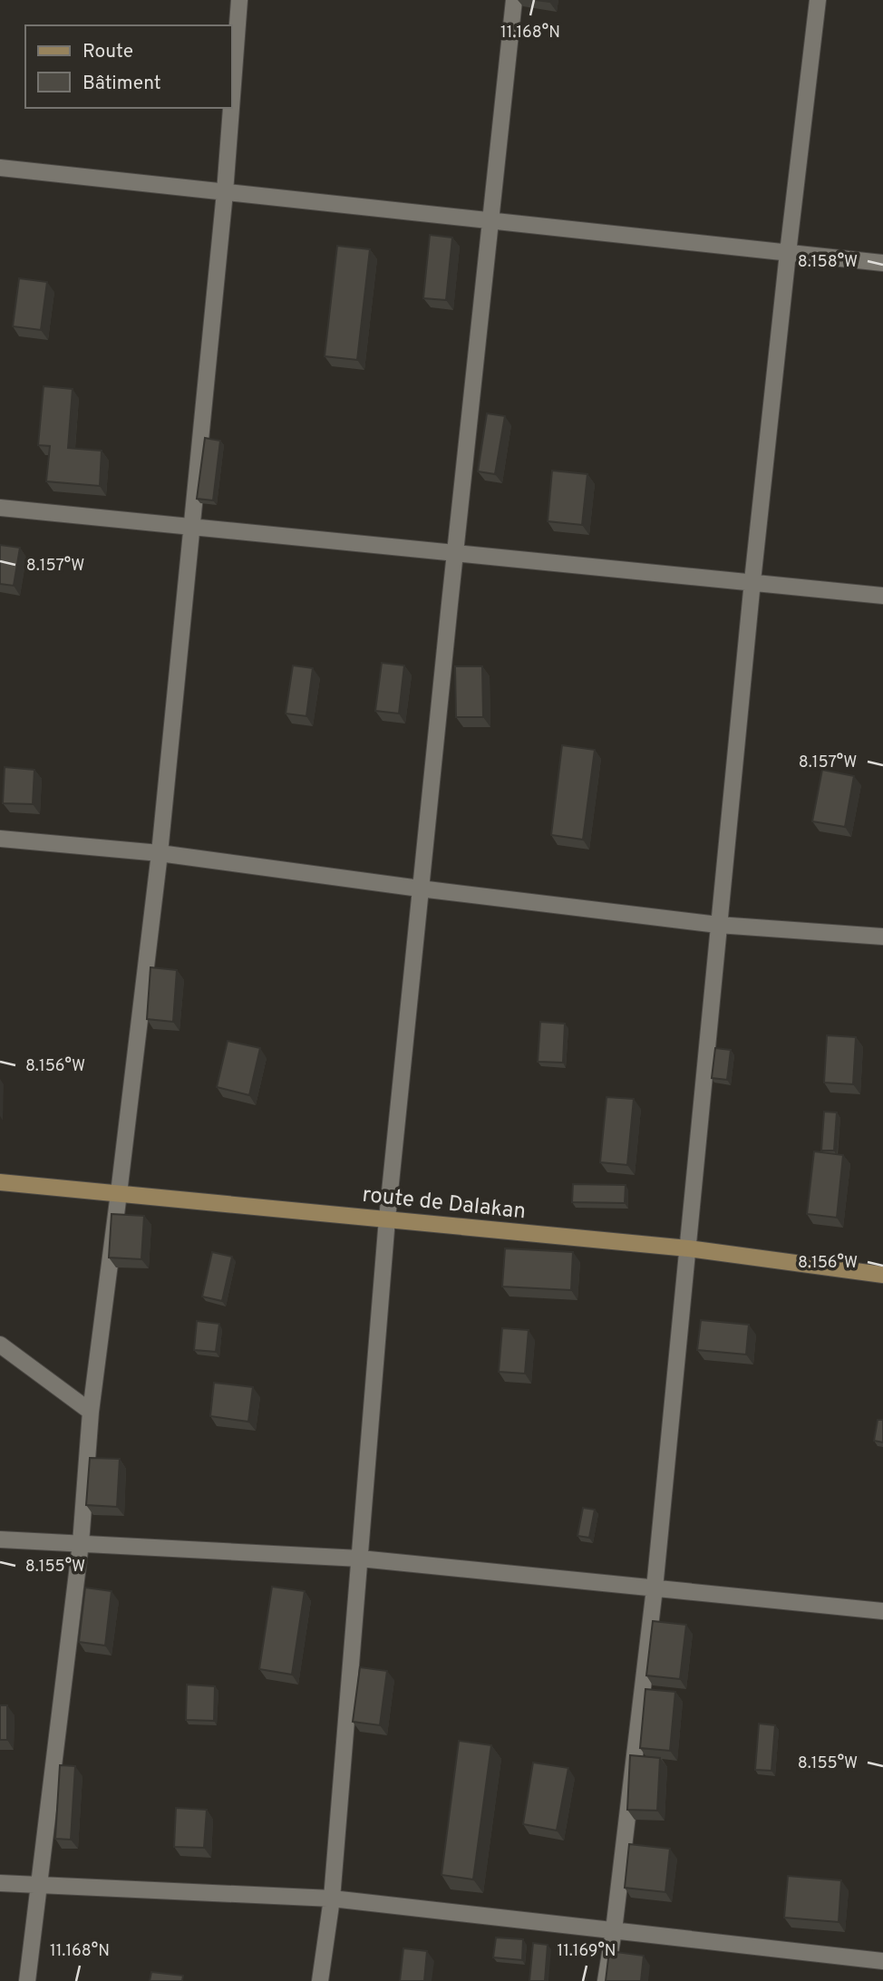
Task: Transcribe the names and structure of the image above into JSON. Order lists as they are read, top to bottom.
{
  "streets": {
    "street": ["route de Dalakan"]
  },
  "legend": ["Route", "Bâtiment"],
  "coordinates": [
    "11.168°N",
    "8.158°W",
    "8.157°W",
    "8.156°W",
    "8.155°W",
    "11.169°N"
  ]
}
